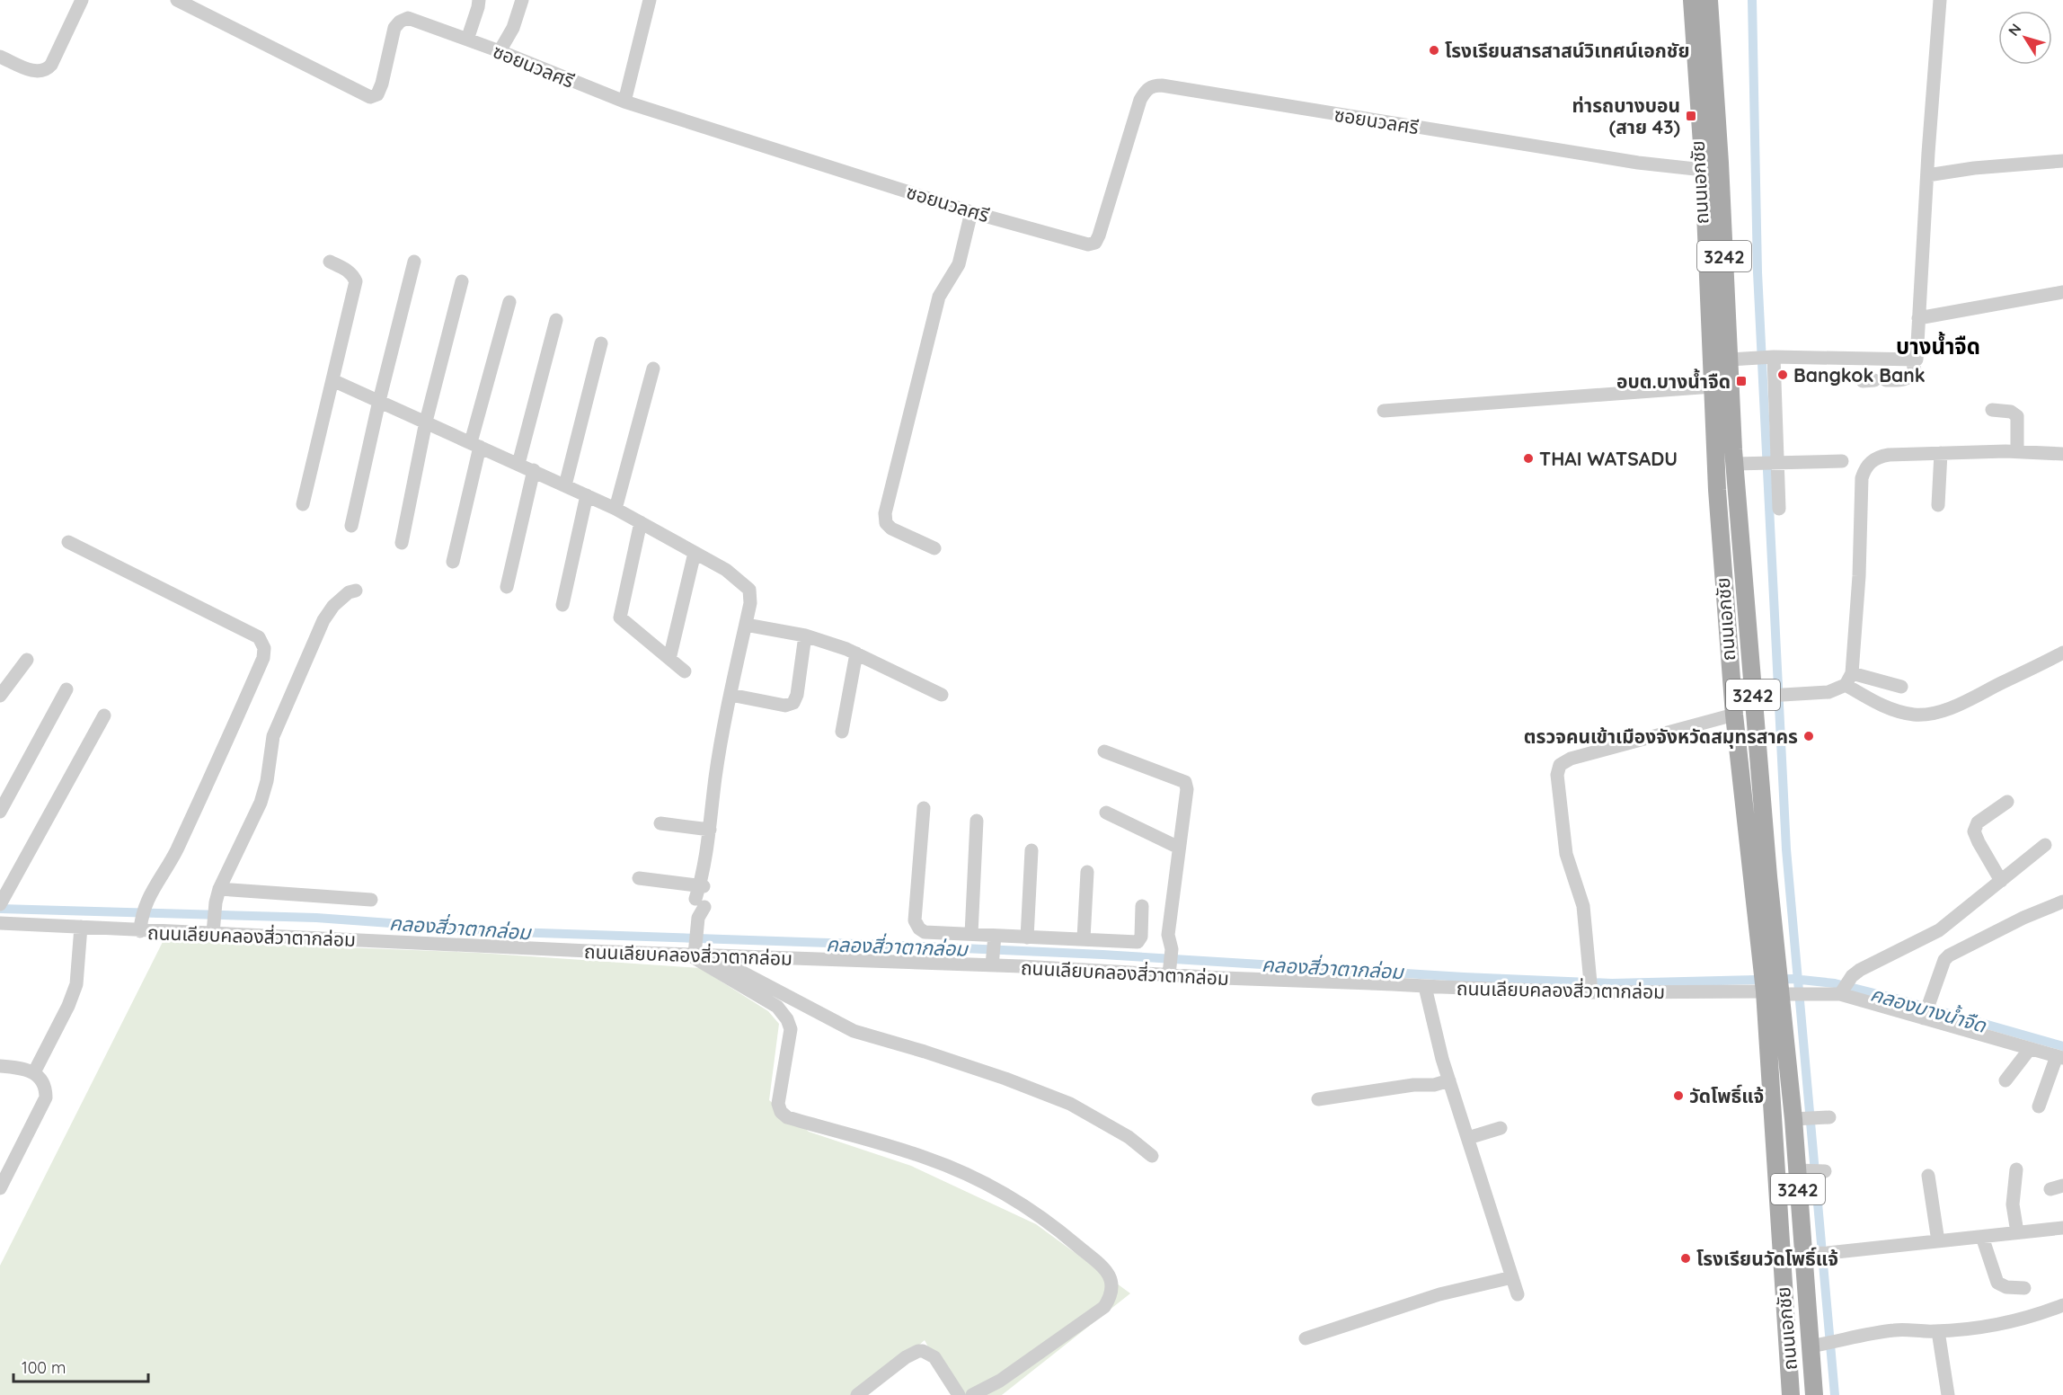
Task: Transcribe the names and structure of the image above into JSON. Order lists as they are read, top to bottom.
{
  "streets": {
    "main road": ["ถนนเอกชัย", "3242"],
    "street": ["ซอยนวลศรี", "ถนนเลียบคลองสี่วาตากล่อม"]
  },
  "crossings": [
    ["ซอยนวลศรี", "ถนนเอกชัย"],
    ["ถนนเอกชัย", "ถนนเลียบคลองสี่วาตากล่อม"]
  ],
  "districts": ["บางน้ำจืด"],
  "water": ["คลองสี่วาตากล่อม", "คลองบางน้ำจืด"],
  "places": {
    "other": [
      "โรงเรียนสารสาสน์วิเทศน์เอกชัย",
      "Bangkok Bank",
      "THAI WATSADU",
      "ตรวจคนเข้าเมืองจังหวัดสมุทรสาคร",
      "วัดโพธิ์แจ้",
      "โรงเรียนวัดโพธิ์แจ้"
    ],
    "transit": ["ท่ารถบางบอน (สาย 43)", "อบต.บางน้ำจืด"]
  },
  "scale_bar": "100 m",
  "north": "top left"
}
